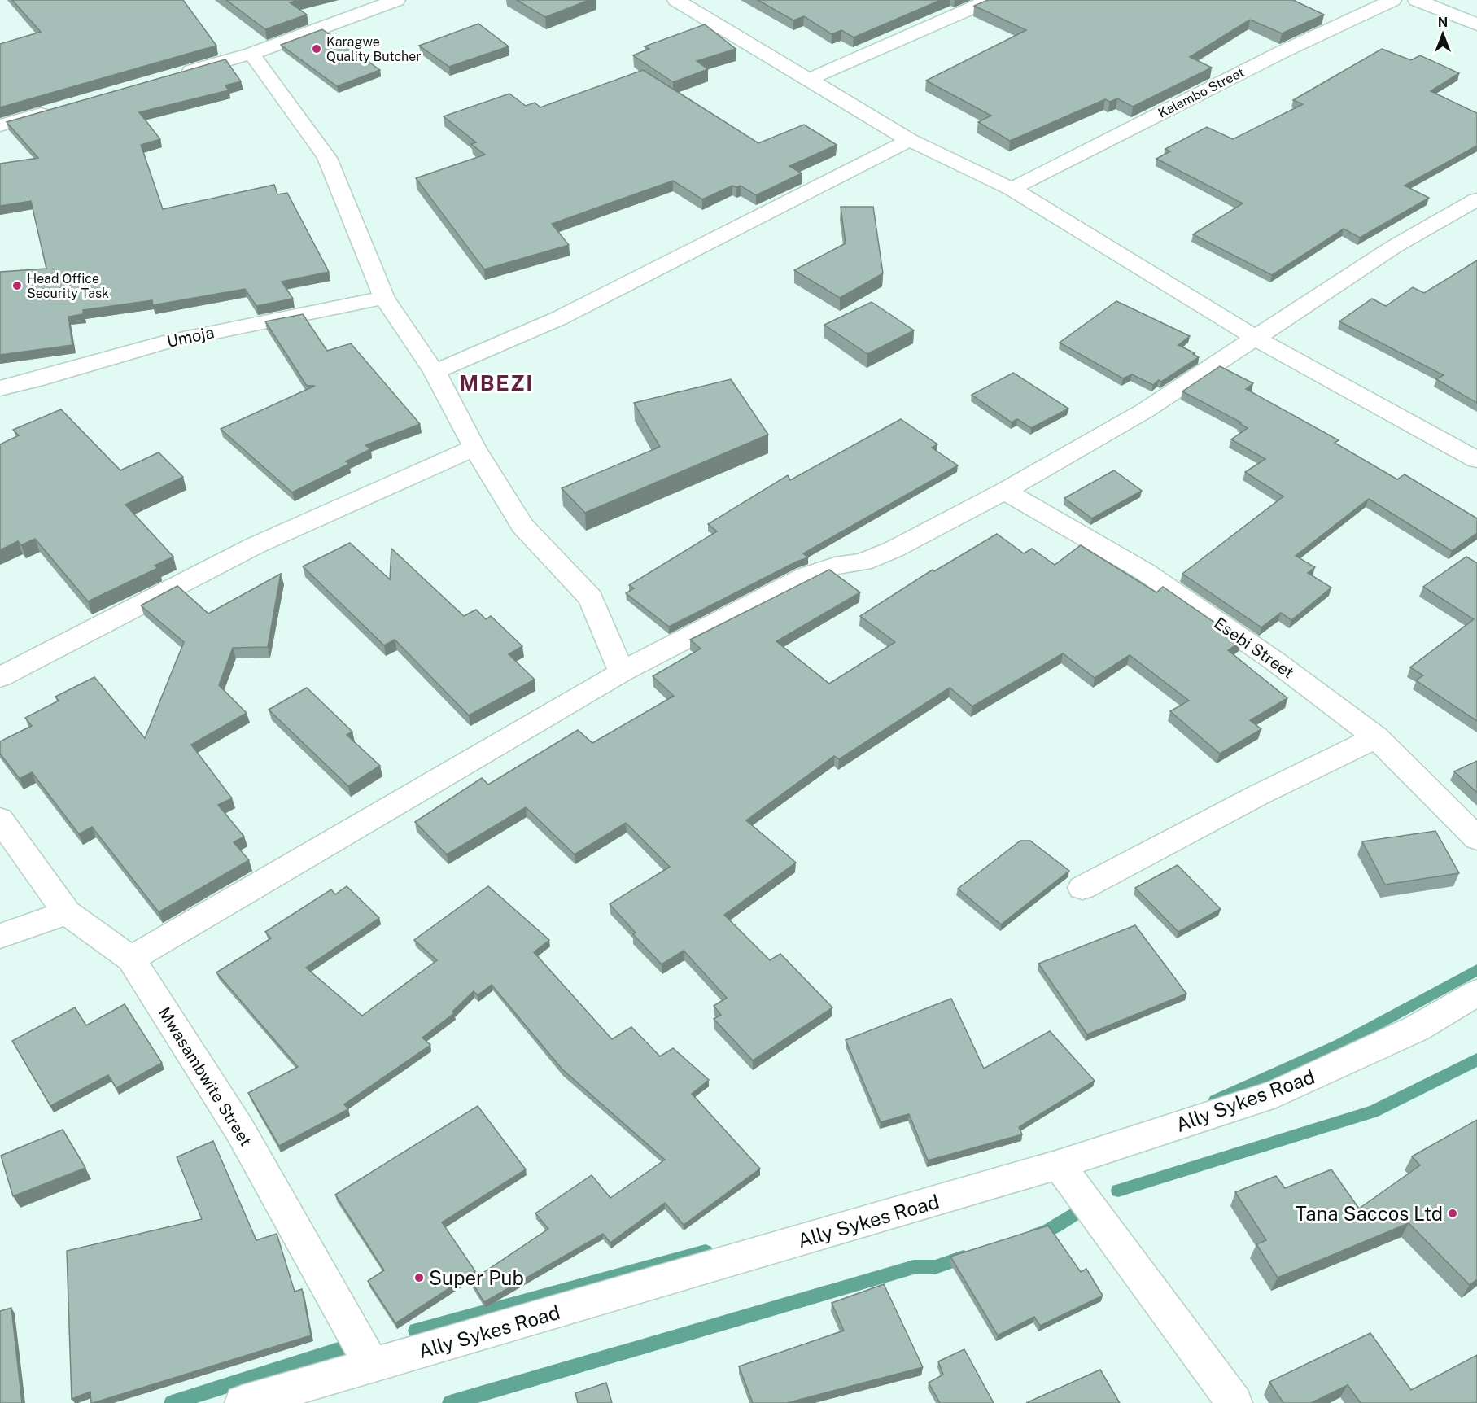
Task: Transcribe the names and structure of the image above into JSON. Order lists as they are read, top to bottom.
{
  "streets": {
    "street": [
      "Kalembo Street",
      "Umoja",
      "Esebi Street",
      "Mwasambwite Street",
      "Ally Sykes Road"
    ]
  },
  "crossings": [
    ["Mwasambwite Street", "Ally Sykes Road"]
  ],
  "districts": ["MBEZI"],
  "places": [
    "Karagwe Quality Butcher",
    "Head Office Security Task",
    "Tana Saccos Ltd",
    "Super Pub"
  ],
  "north": "top"
}
